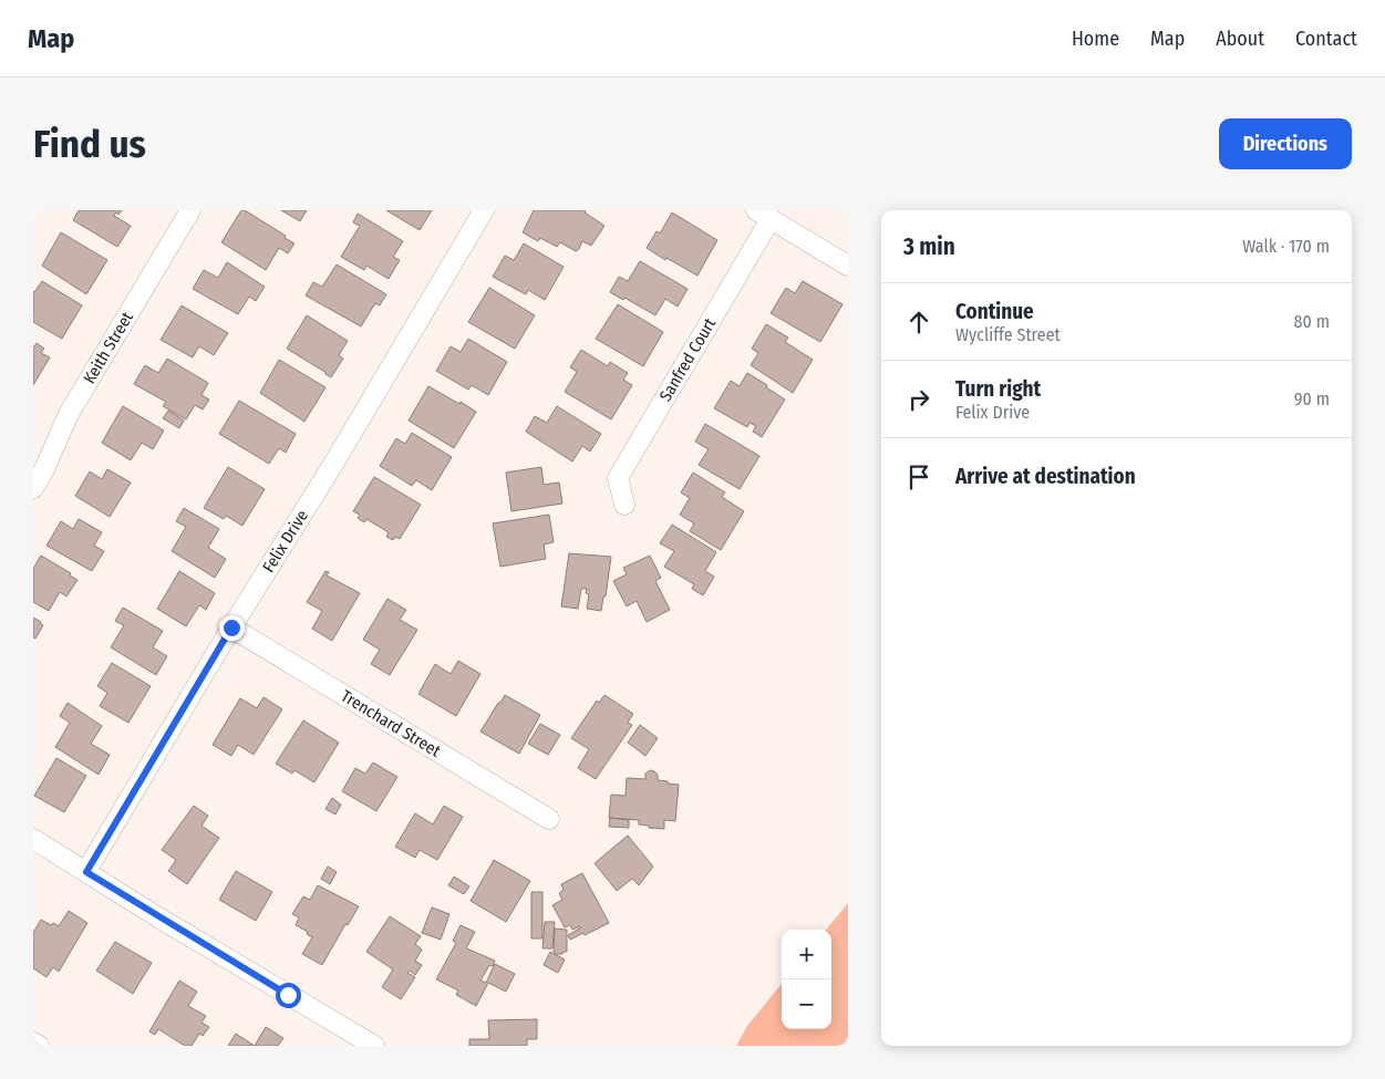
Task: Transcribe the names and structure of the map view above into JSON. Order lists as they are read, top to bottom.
{
  "streets": {
    "street": [
      "Keith Street",
      "Sanfred Court",
      "Felix Drive",
      "Trenchard Street"
    ]
  },
  "crossings": [
    ["Felix Drive", "Trenchard Street"]
  ],
  "page": {
    "header": "Map",
    "nav": [
      "Home",
      "Map",
      "About",
      "Contact"
    ],
    "buttons": "Directions",
    "title": "Find us",
    "heading": ["3 min", "Walk · 170 m"],
    "list": [
      ["Continue", "Wycliffe Street", "80 m"],
      ["Turn right", "Felix Drive", "90 m"],
      "Arrive at destination"
    ],
    "map_buttons": ["+", "−"]
  }
}
